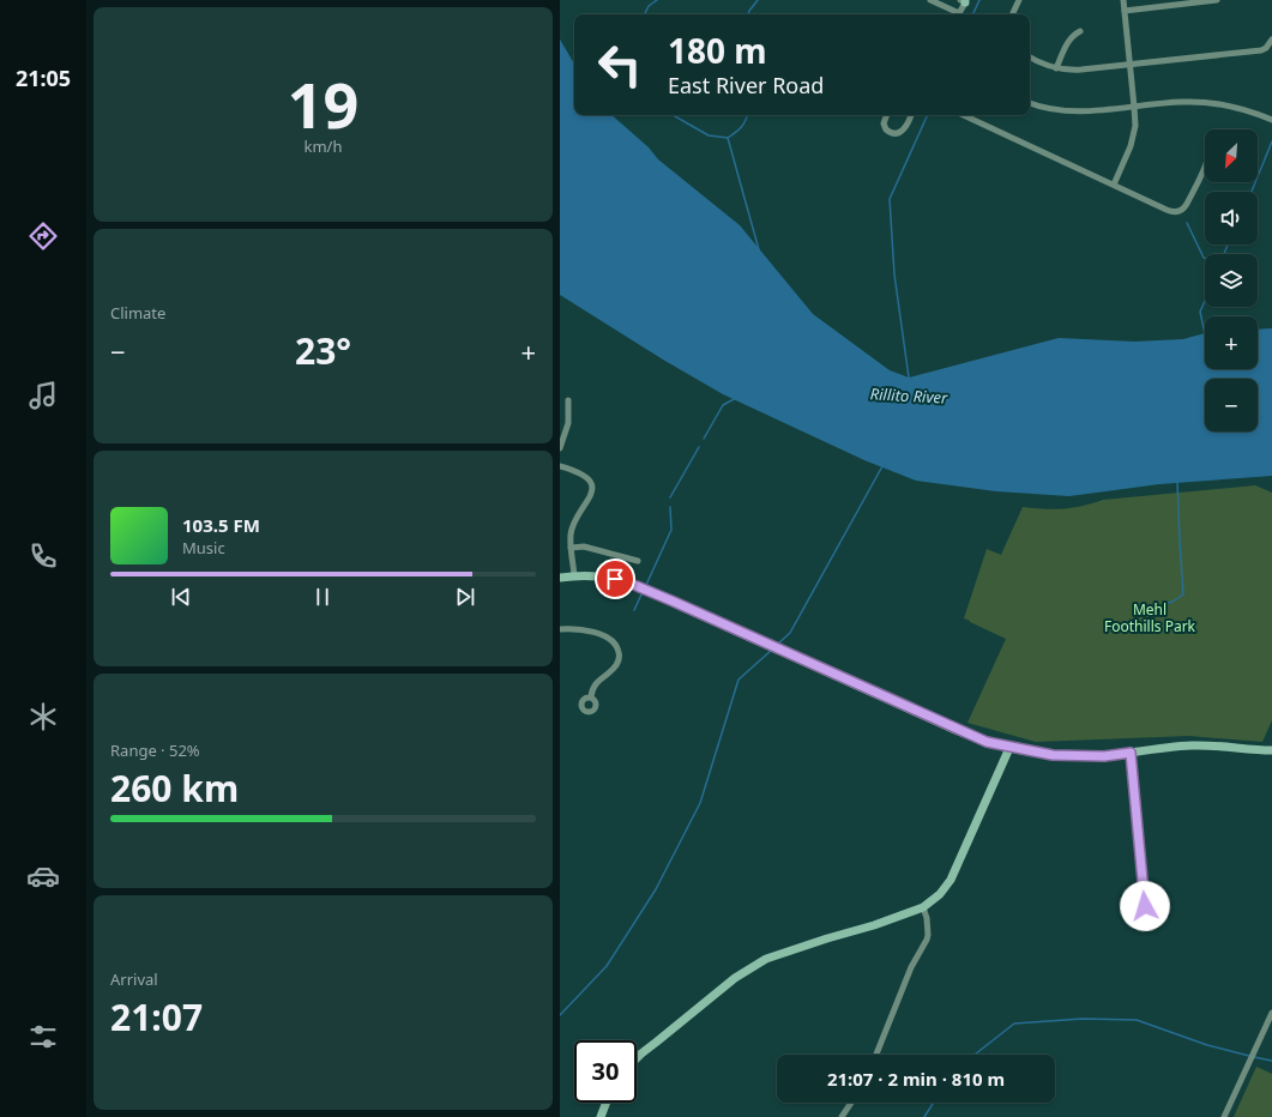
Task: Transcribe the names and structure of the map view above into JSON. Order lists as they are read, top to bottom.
{
  "water": ["Rillito River"],
  "parks": ["Mehl Foothills Park"],
  "north": "bottom left",
  "page": {
    "tabs": "21:05",
    "tile": [
      ["19", "km/h"],
      "Climate",
      ["Range · 52%", "260 km"],
      ["Arrival", "21:07"]
    ],
    "turn": ["180 m", "East River Road"],
    "map_buttons": ["+", "−"],
    "heat": ["−", "23°", "+"],
    "song": ["103.5 FM", "Music"],
    "limit": "30",
    "trip": "21:07 · 2 min · 810 m"
  }
}
